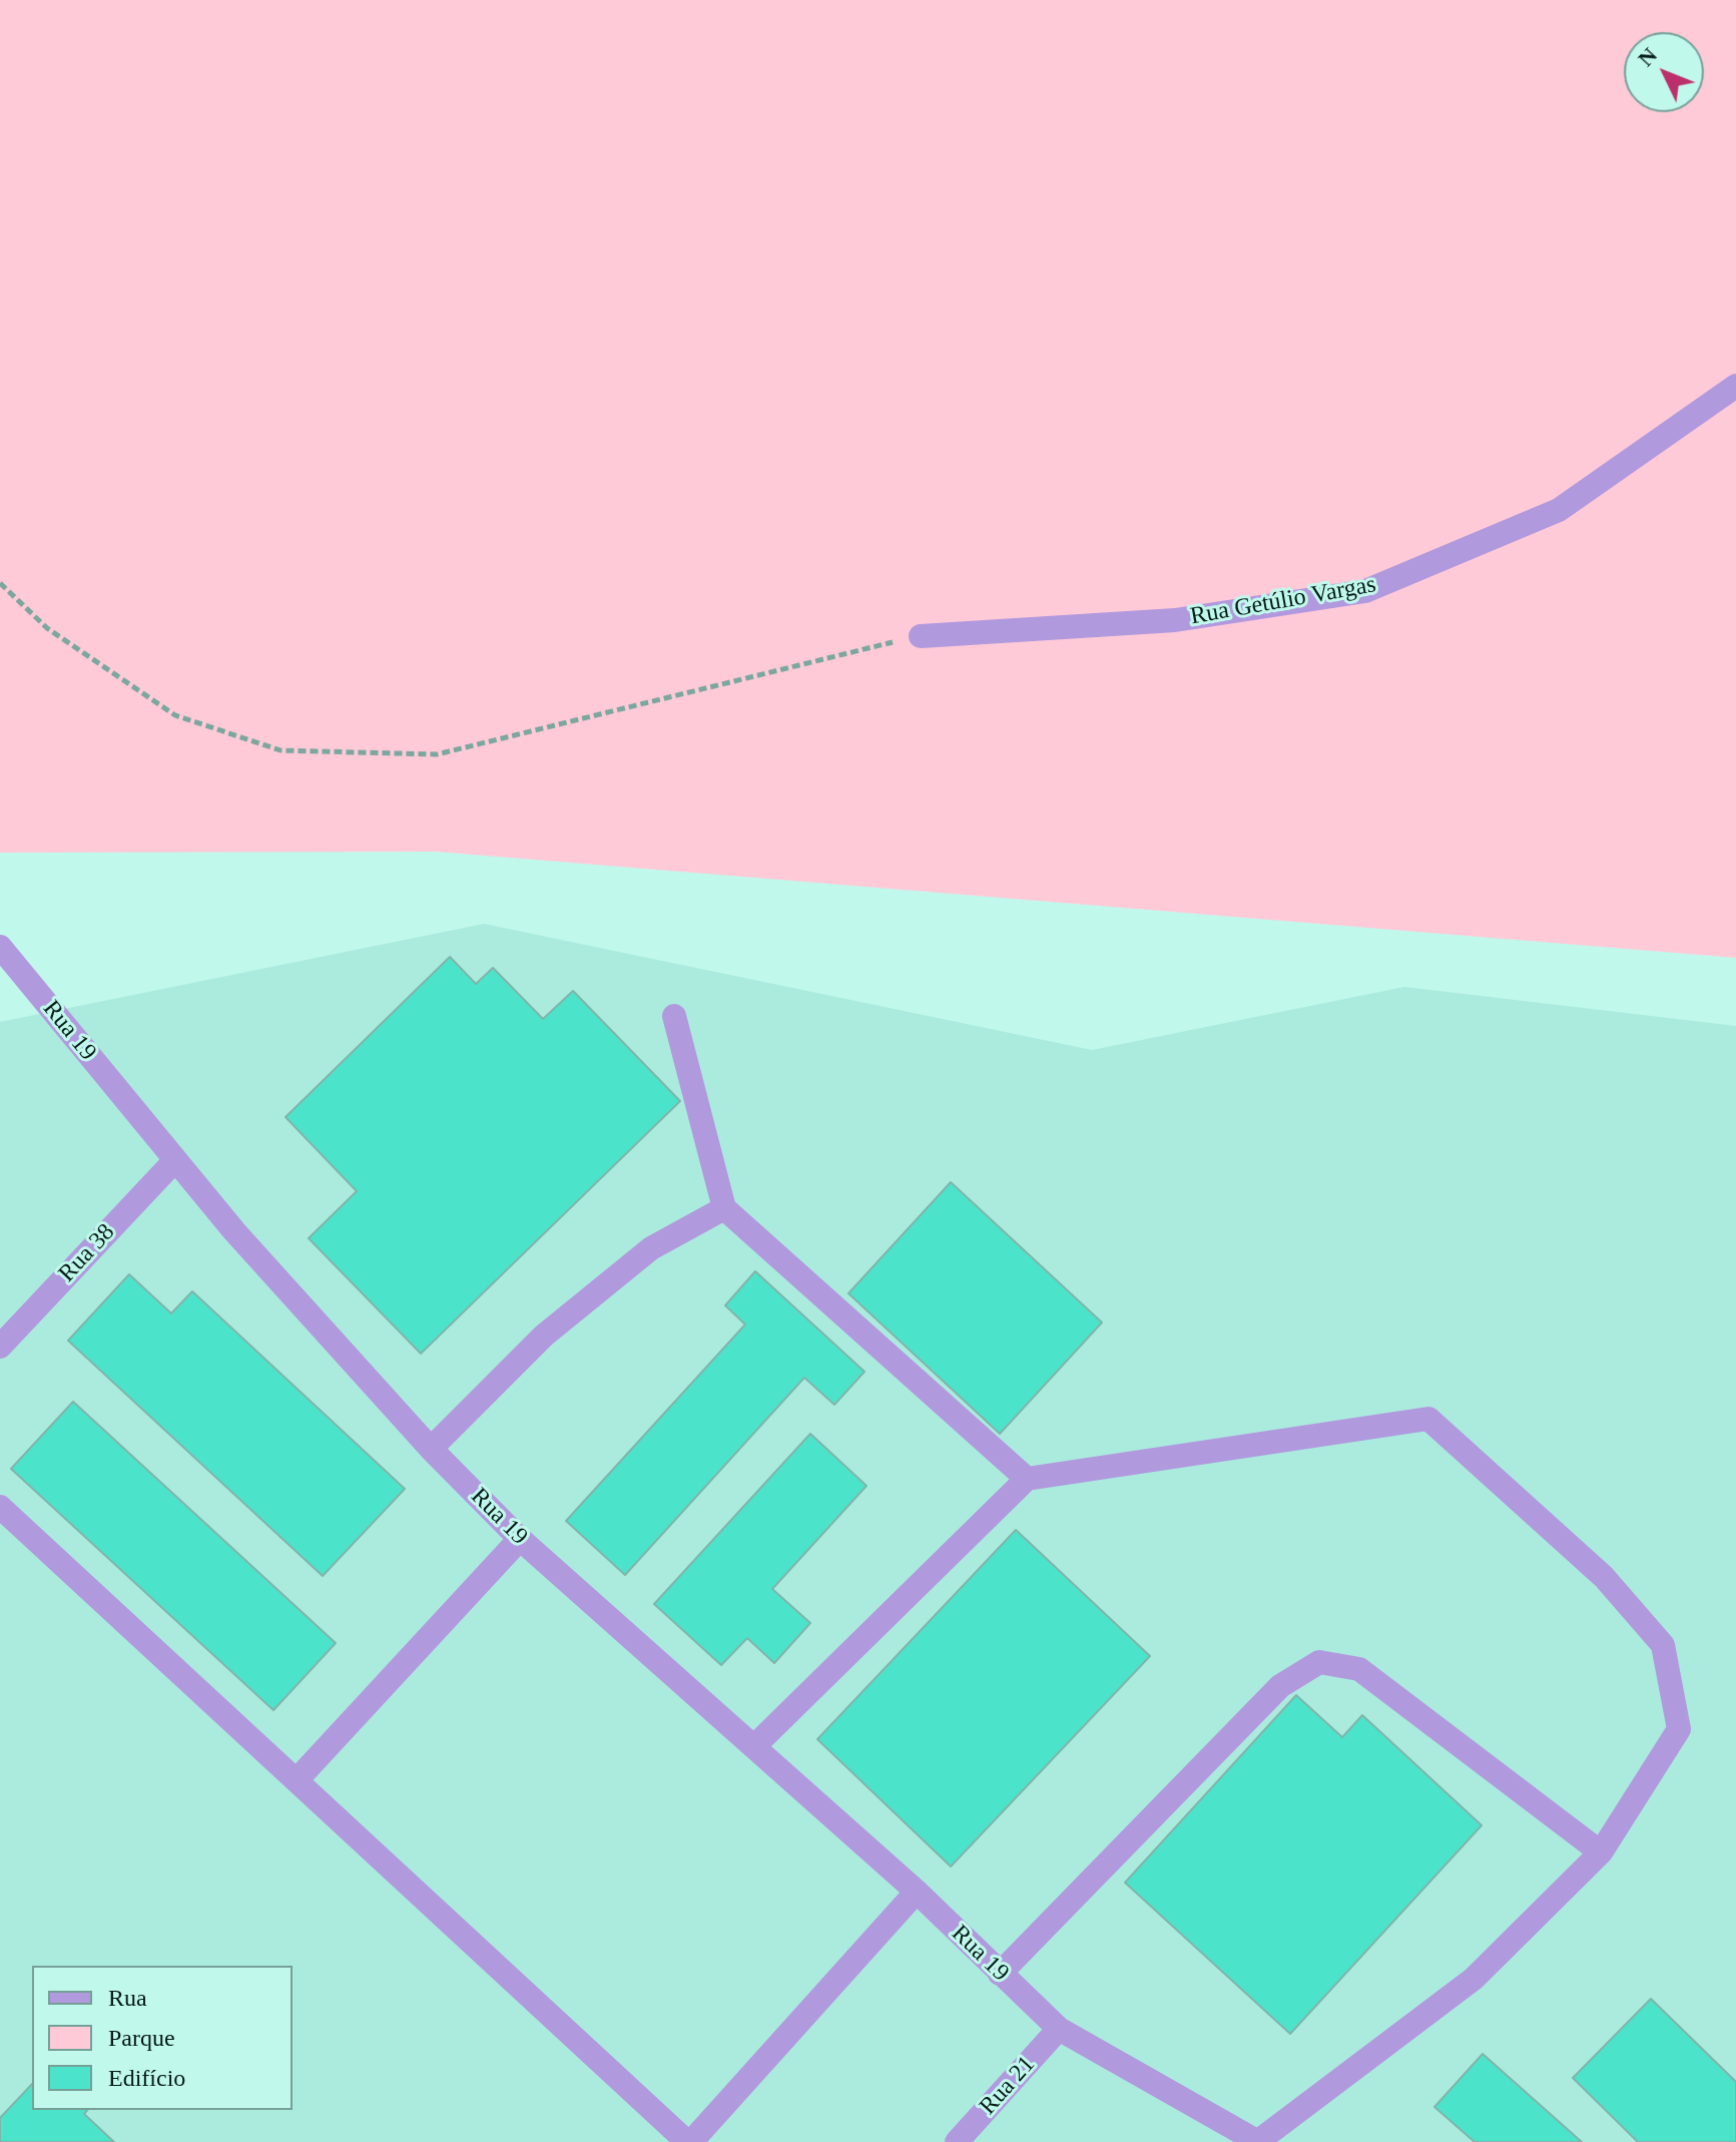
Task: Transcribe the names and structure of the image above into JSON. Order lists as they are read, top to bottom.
{
  "streets": {
    "street": [
      "Rua Getúlio Vargas",
      "Rua 19",
      "Rua 38",
      "Rua 21"
    ]
  },
  "crossings": [
    ["Rua 19", "Rua 38"],
    ["Rua 19", "Rua 21"]
  ],
  "legend": ["Rua", "Parque", "Edifício"],
  "north": "top left"
}
